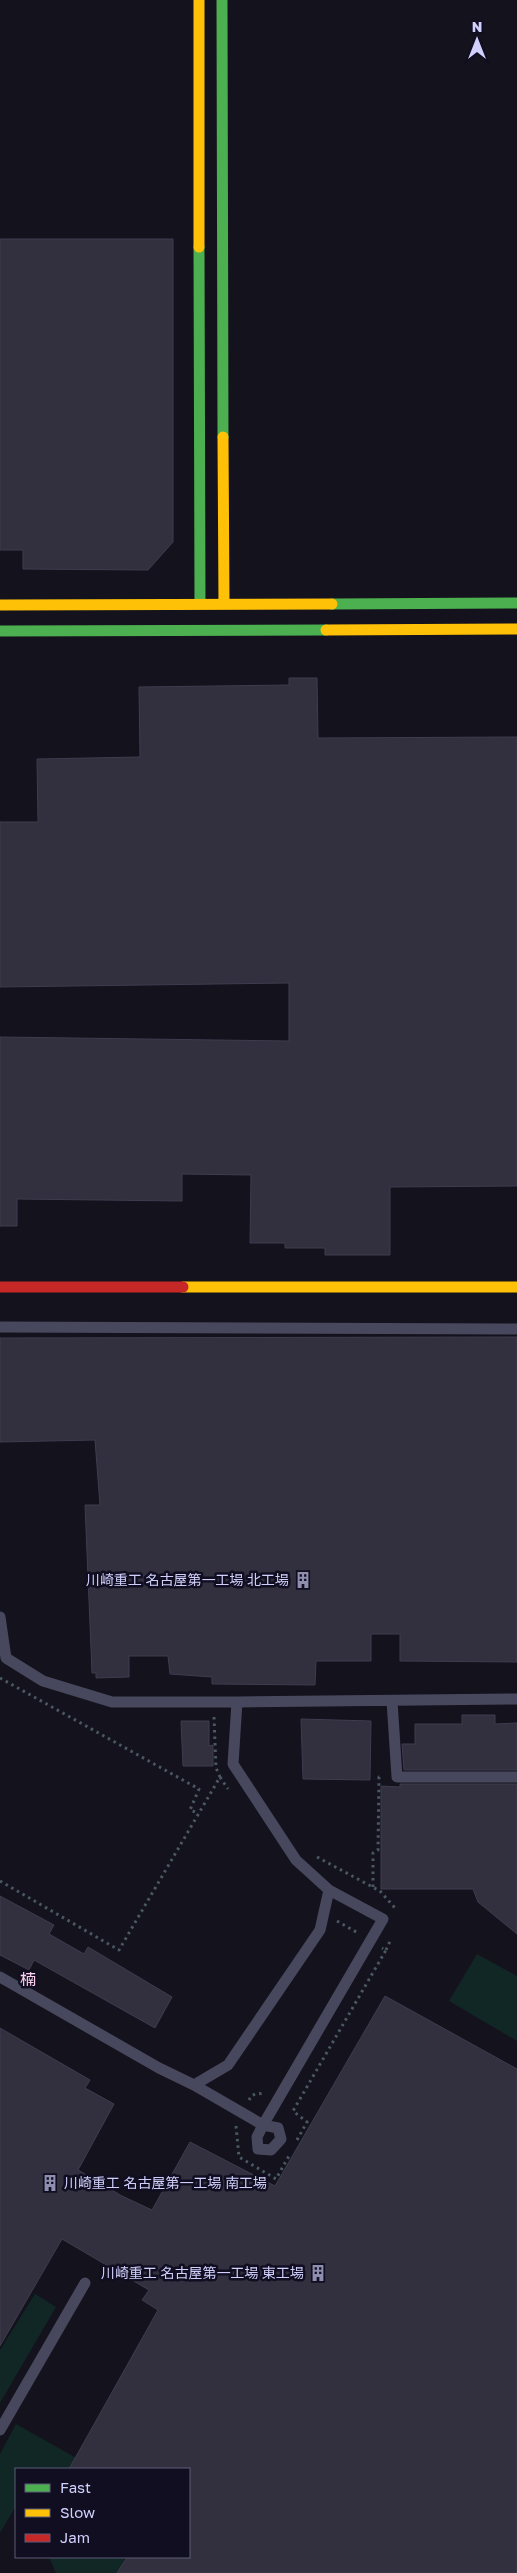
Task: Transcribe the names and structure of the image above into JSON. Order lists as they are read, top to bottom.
{
  "districts": ["楠"],
  "places": {
    "building": ["川崎重工 名古屋第一工場 北工場", "川崎重工 名古屋第一工場 南工場", "川崎重工 名古屋第一工場 東工場"]
  },
  "legend": ["Fast", "Slow", "Jam"],
  "north": "top"
}
